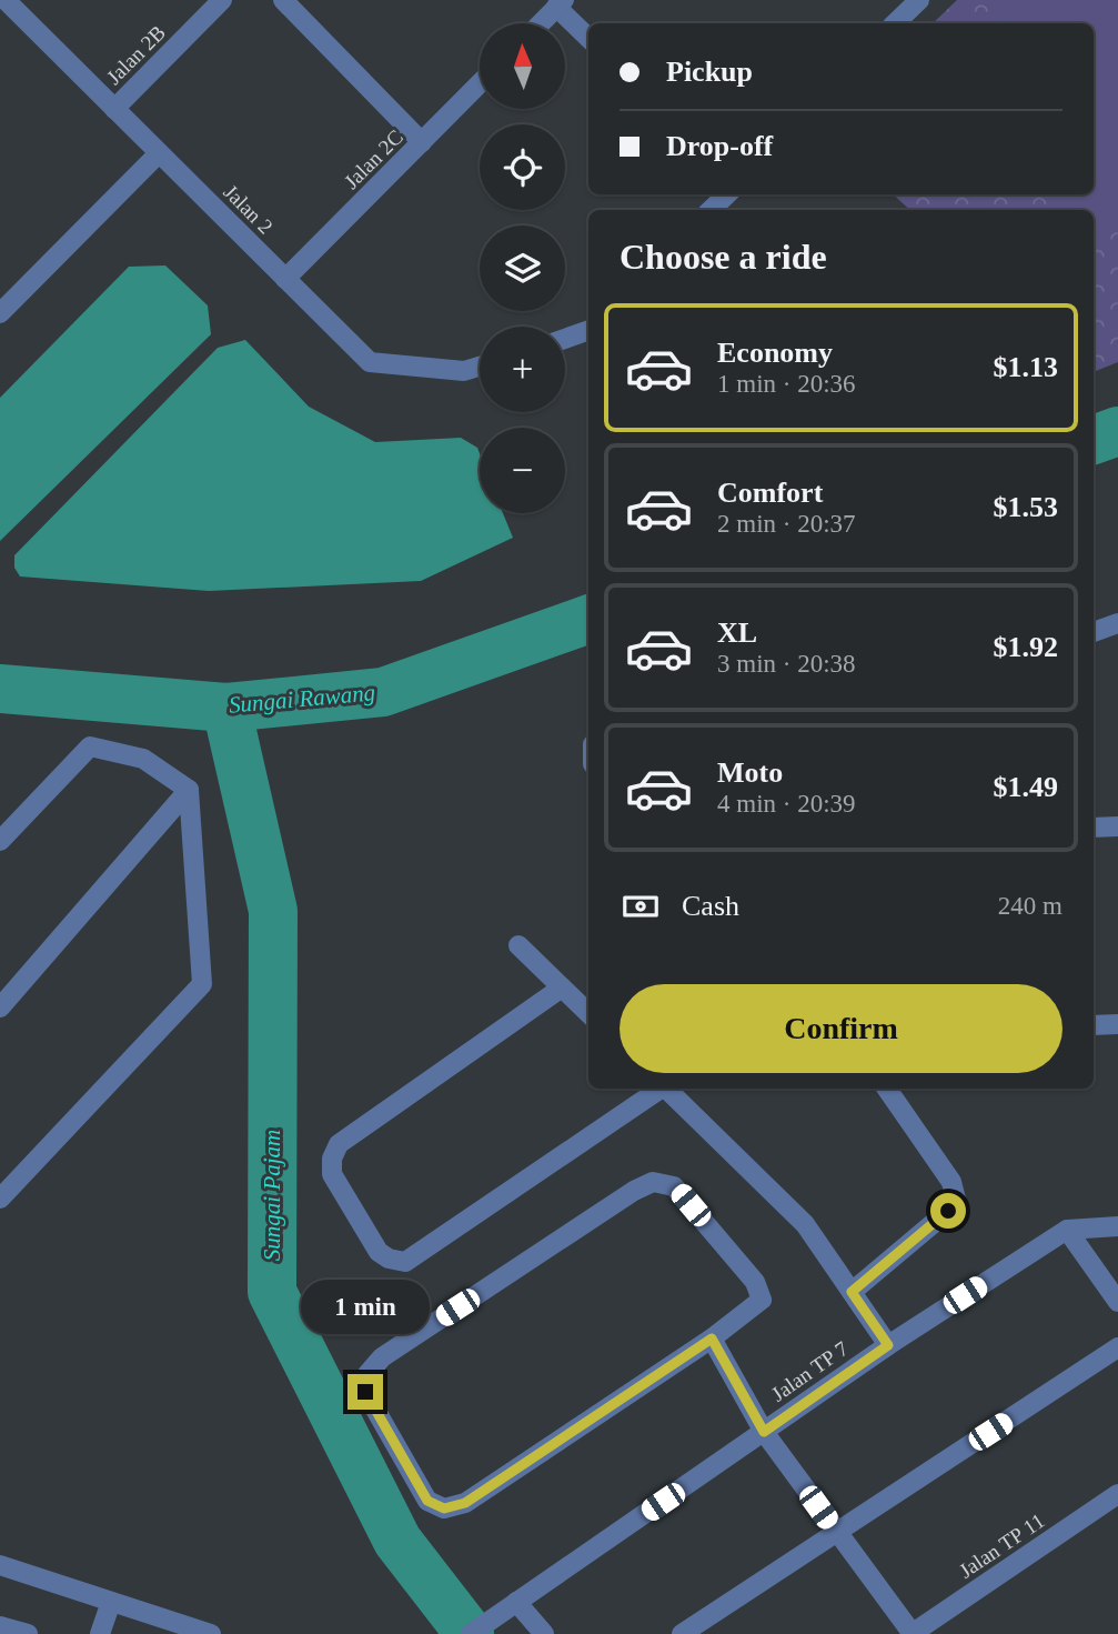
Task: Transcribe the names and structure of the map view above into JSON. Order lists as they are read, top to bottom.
{
  "streets": {
    "street": [
      "Jalan 2B",
      "Jalan 2C",
      "Jalan 2",
      "Jalan TP 7",
      "Jalan TP 11"
    ]
  },
  "crossings": [
    ["Jalan 2B", "Jalan 2"],
    ["Jalan 2C", "Jalan 2"]
  ],
  "water": ["Sungai Rawang", "Sungai Pajam"],
  "north": "top",
  "page": {
    "map_buttons": ["+", "−"],
    "banner": ["Pickup", "Drop-off"],
    "heading": "Choose a ride",
    "list": [
      {
        "name": "Economy",
        "note": "1 min · 20:36",
        "value": "$1.13"
      },
      {
        "name": "Comfort",
        "note": "2 min · 20:37",
        "value": "$1.53"
      },
      {
        "name": "XL",
        "note": "3 min · 20:38",
        "value": "$1.92"
      },
      {
        "name": "Moto",
        "note": "4 min · 20:39",
        "value": "$1.49"
      }
    ],
    "pay": ["Cash", "240 m"],
    "buttons": "Confirm",
    "bubble": "1 min"
  }
}
